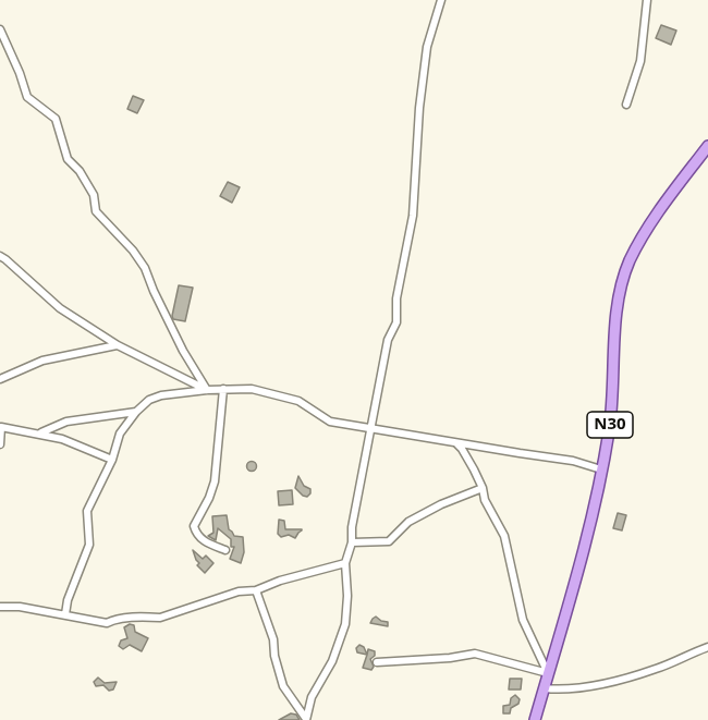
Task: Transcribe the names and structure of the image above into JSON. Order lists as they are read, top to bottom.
{
  "streets": {
    "main road": ["N30"]
  }
}
